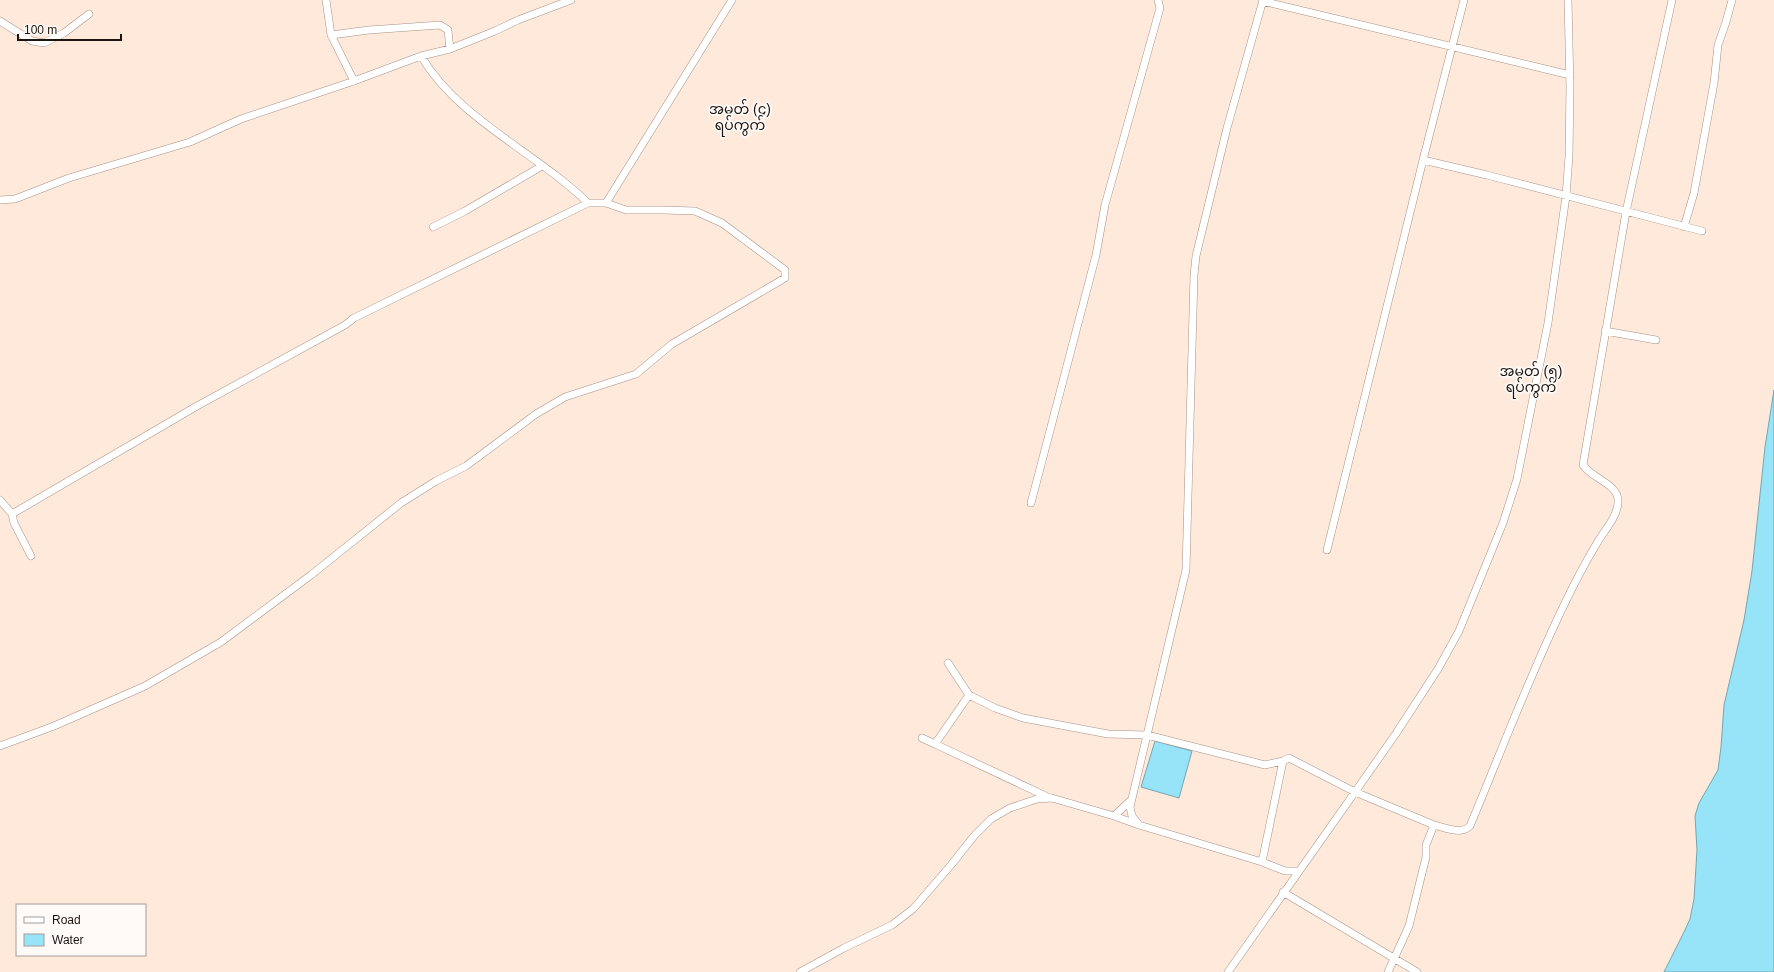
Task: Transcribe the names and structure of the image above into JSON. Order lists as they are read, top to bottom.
{
  "districts": ["အမှတ် (၄) ရပ်ကွက်", "အမှတ် (၅) ရပ်ကွက်"],
  "legend": ["Road", "Water"],
  "scale_bar": "100 m"
}
